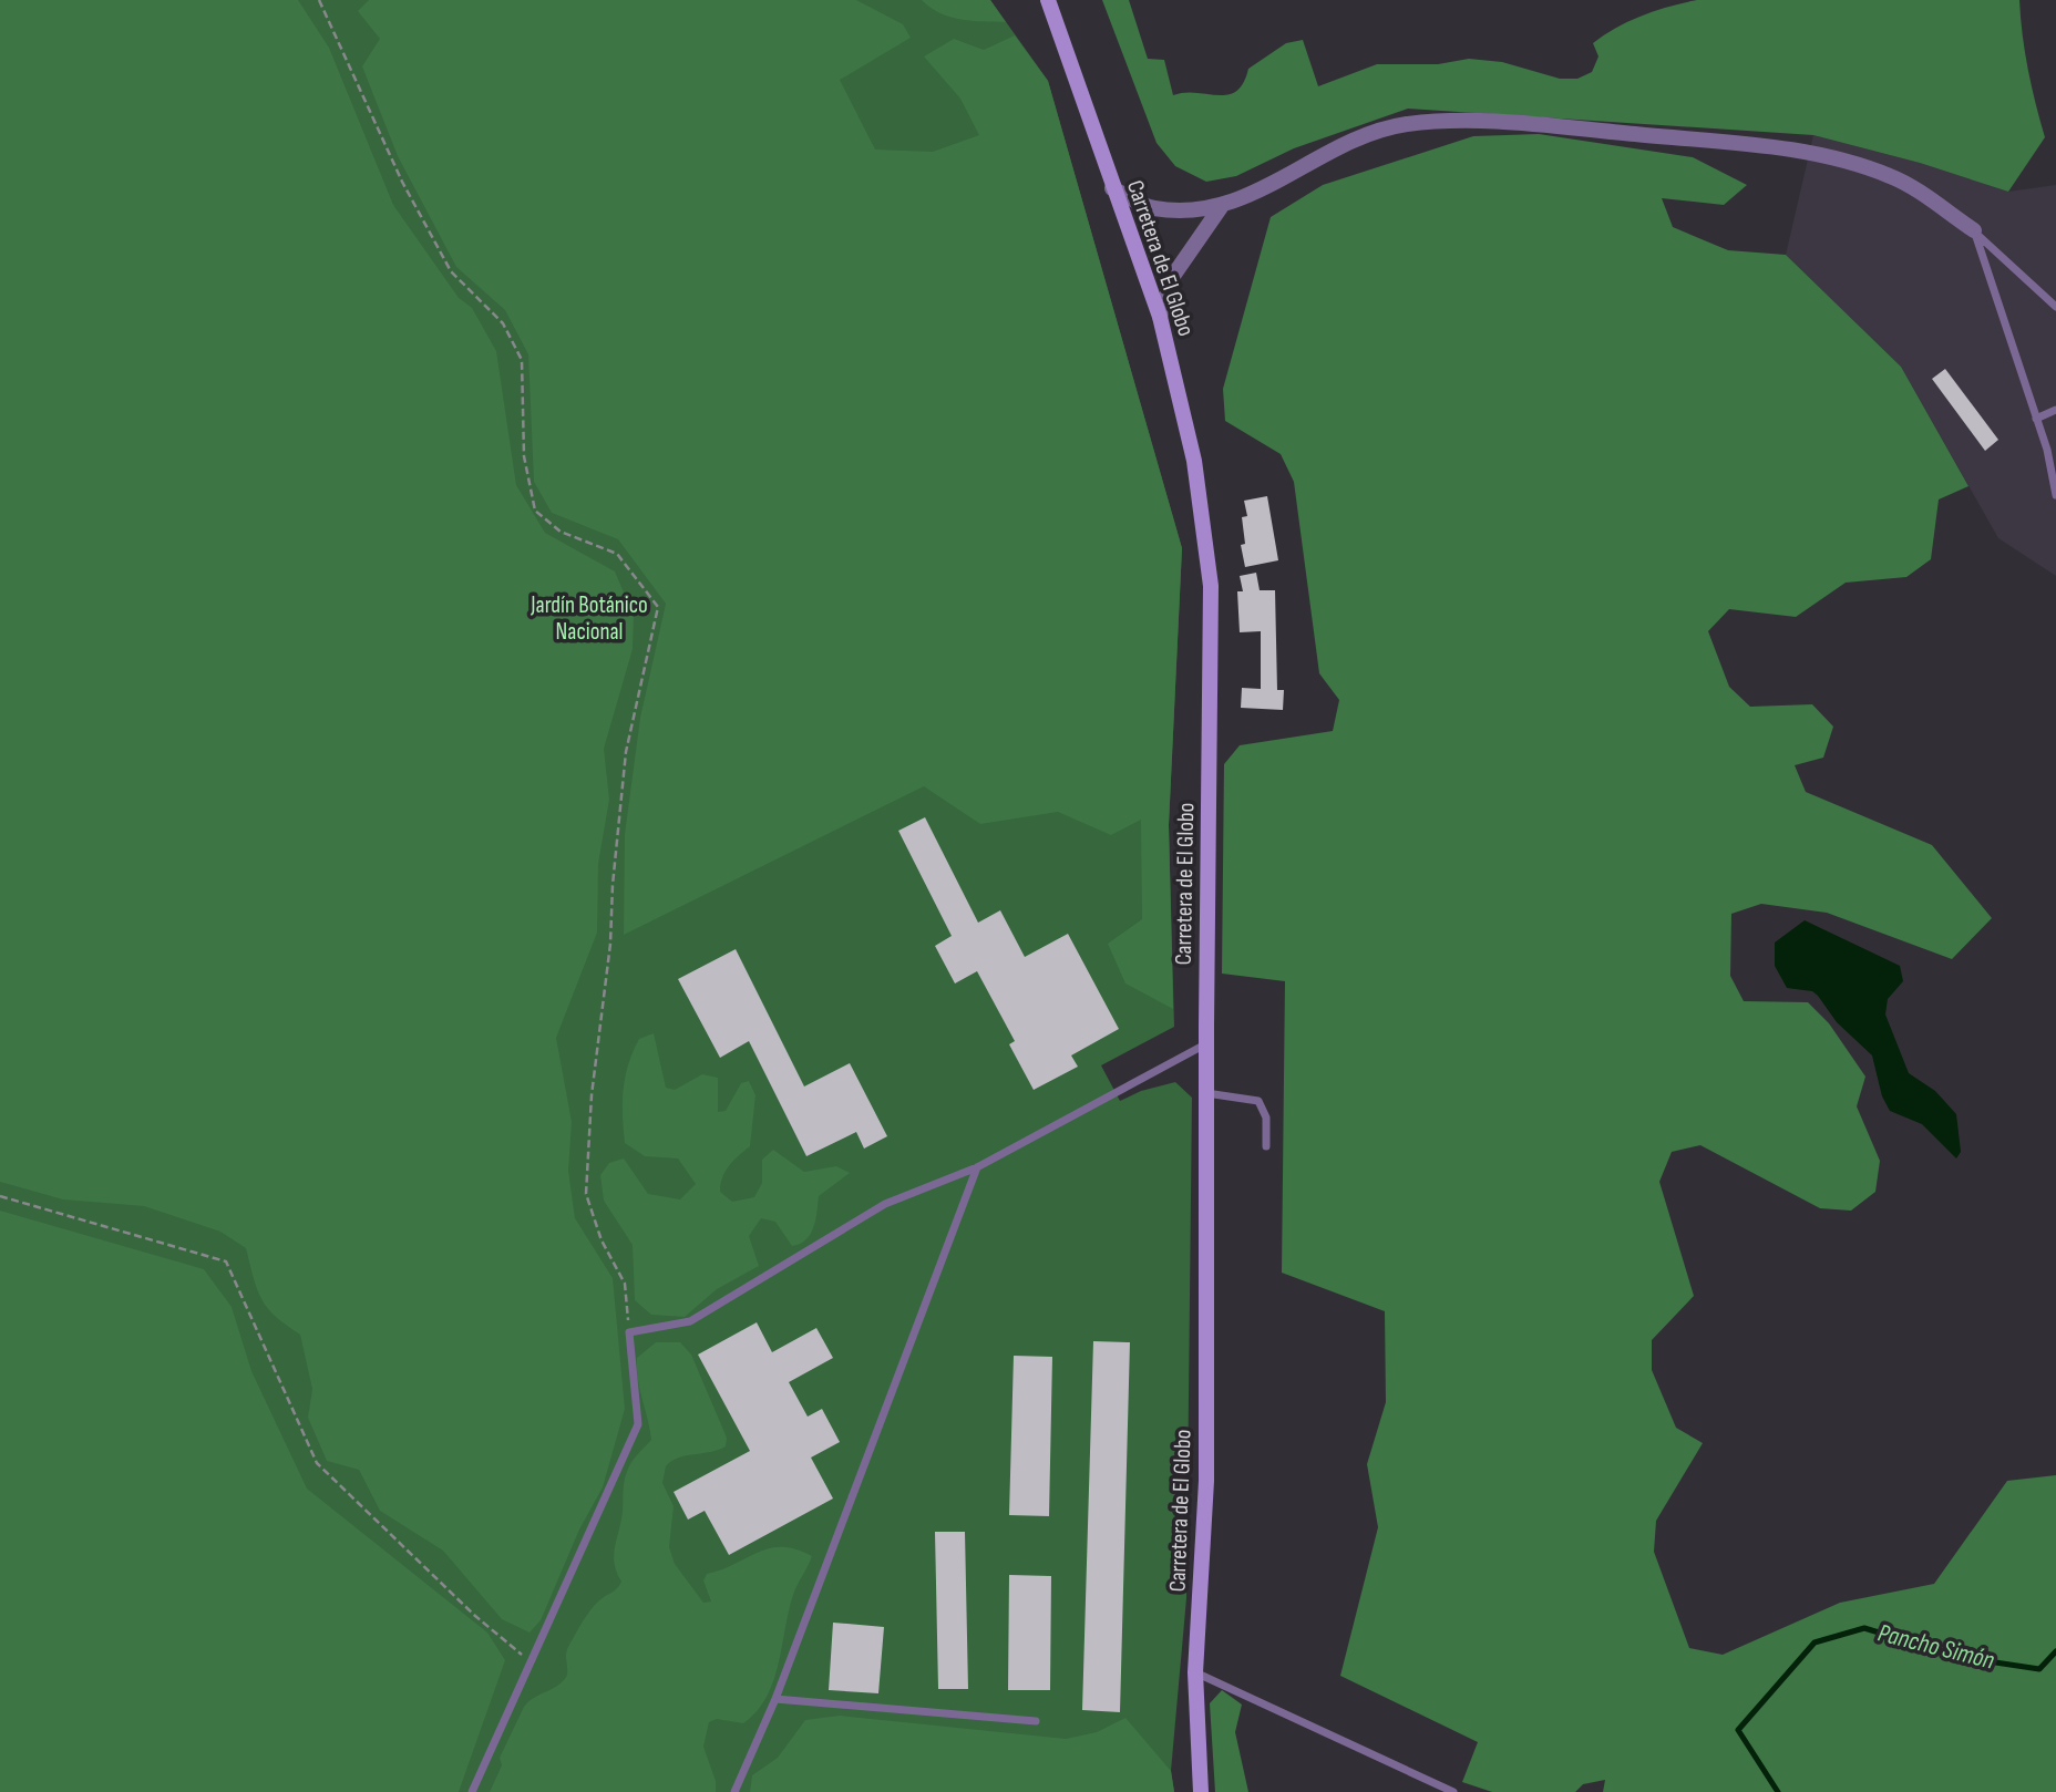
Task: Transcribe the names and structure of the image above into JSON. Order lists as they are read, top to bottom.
{
  "streets": {
    "main road": ["Carretera de El Globo"]
  },
  "water": ["Pancho Simón"],
  "parks": ["Jardín Botánico Nacional"]
}
